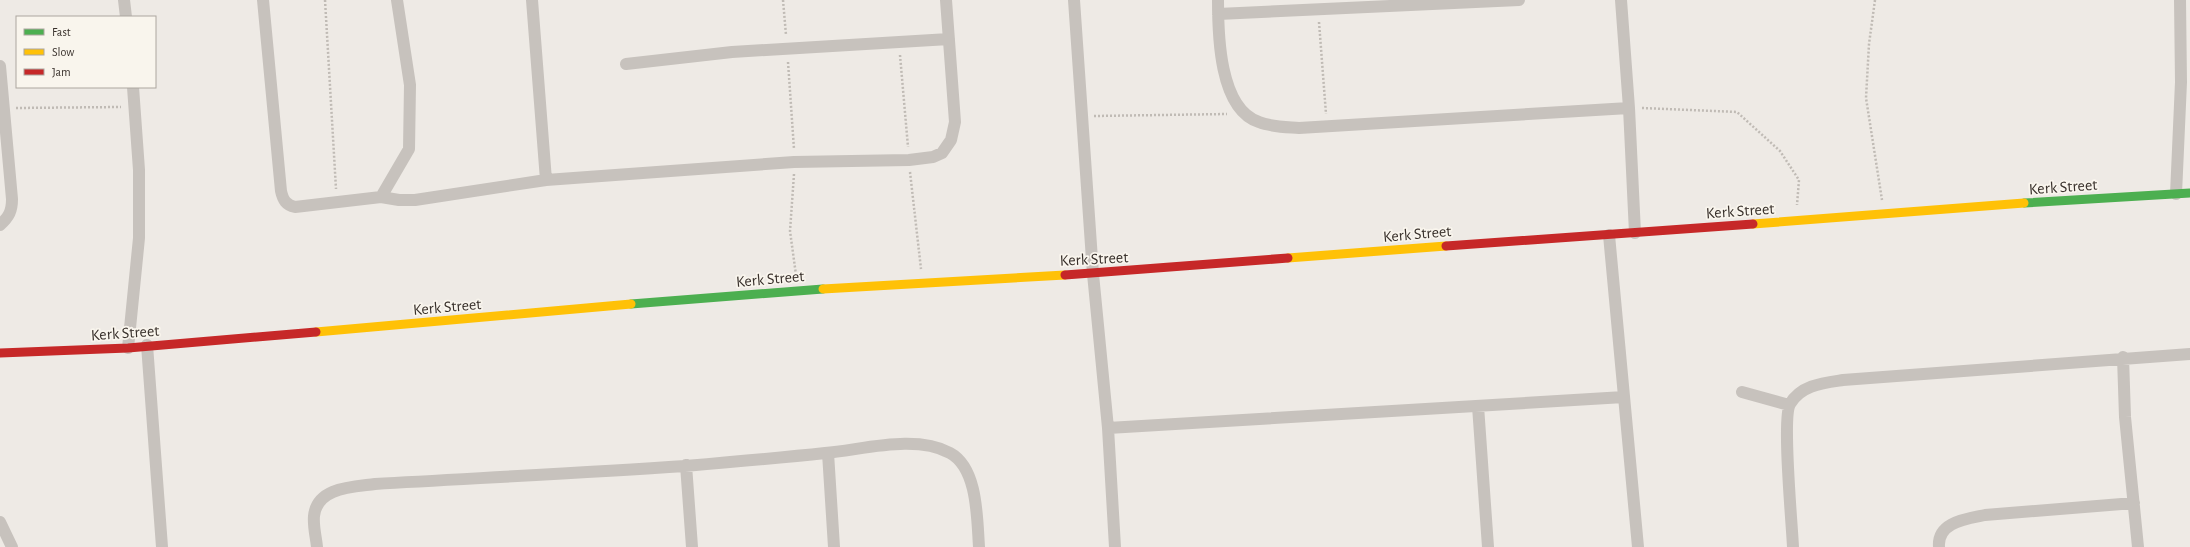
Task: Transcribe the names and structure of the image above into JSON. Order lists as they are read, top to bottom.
{
  "streets": {
    "street": ["Kerk Street"]
  },
  "legend": ["Fast", "Slow", "Jam"]
}
